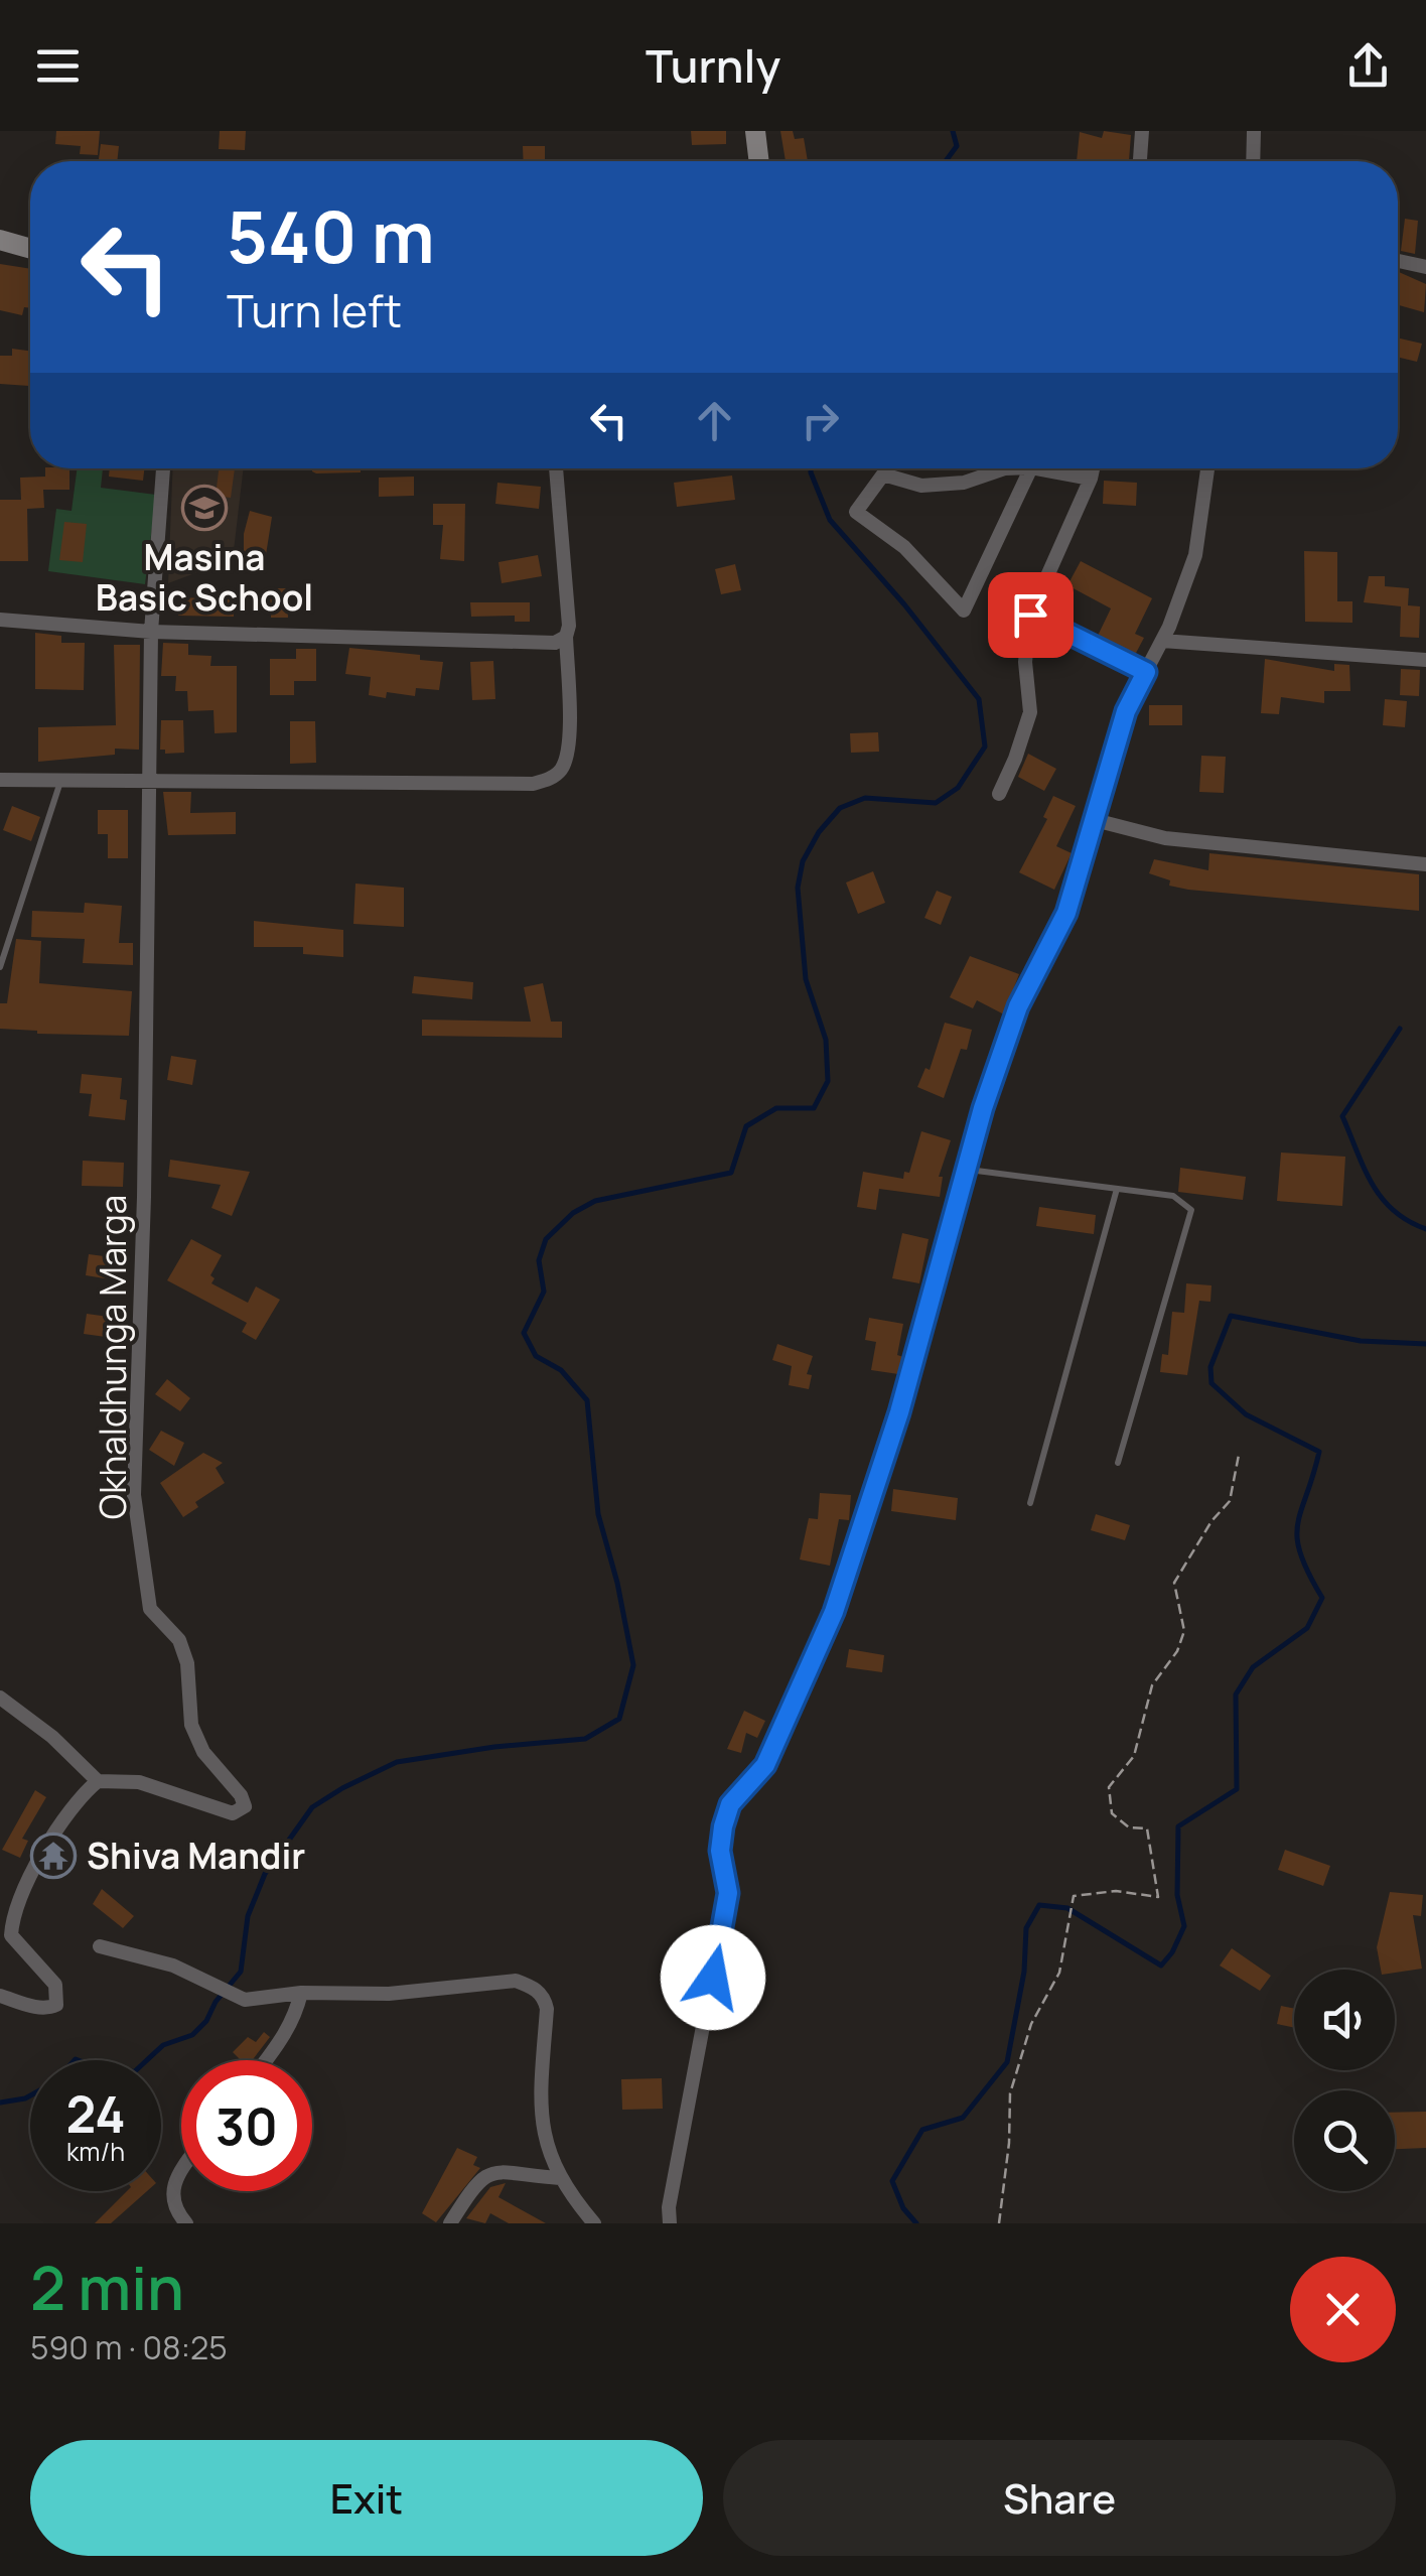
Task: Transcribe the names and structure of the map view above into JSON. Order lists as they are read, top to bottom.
{
  "streets": {
    "street": ["Okhaldhunga Marga"]
  },
  "places": {
    "school or university": ["Masina Basic School"],
    "temple": ["Shiva Mandir"]
  },
  "page": {
    "header": "Turnly",
    "turn": ["540 m", "Turn left"],
    "speed": "24 km/h",
    "limit": "30",
    "heading": ["2 min", "590 m · 08:25"],
    "buttons": ["Exit", "Share"]
  }
}
